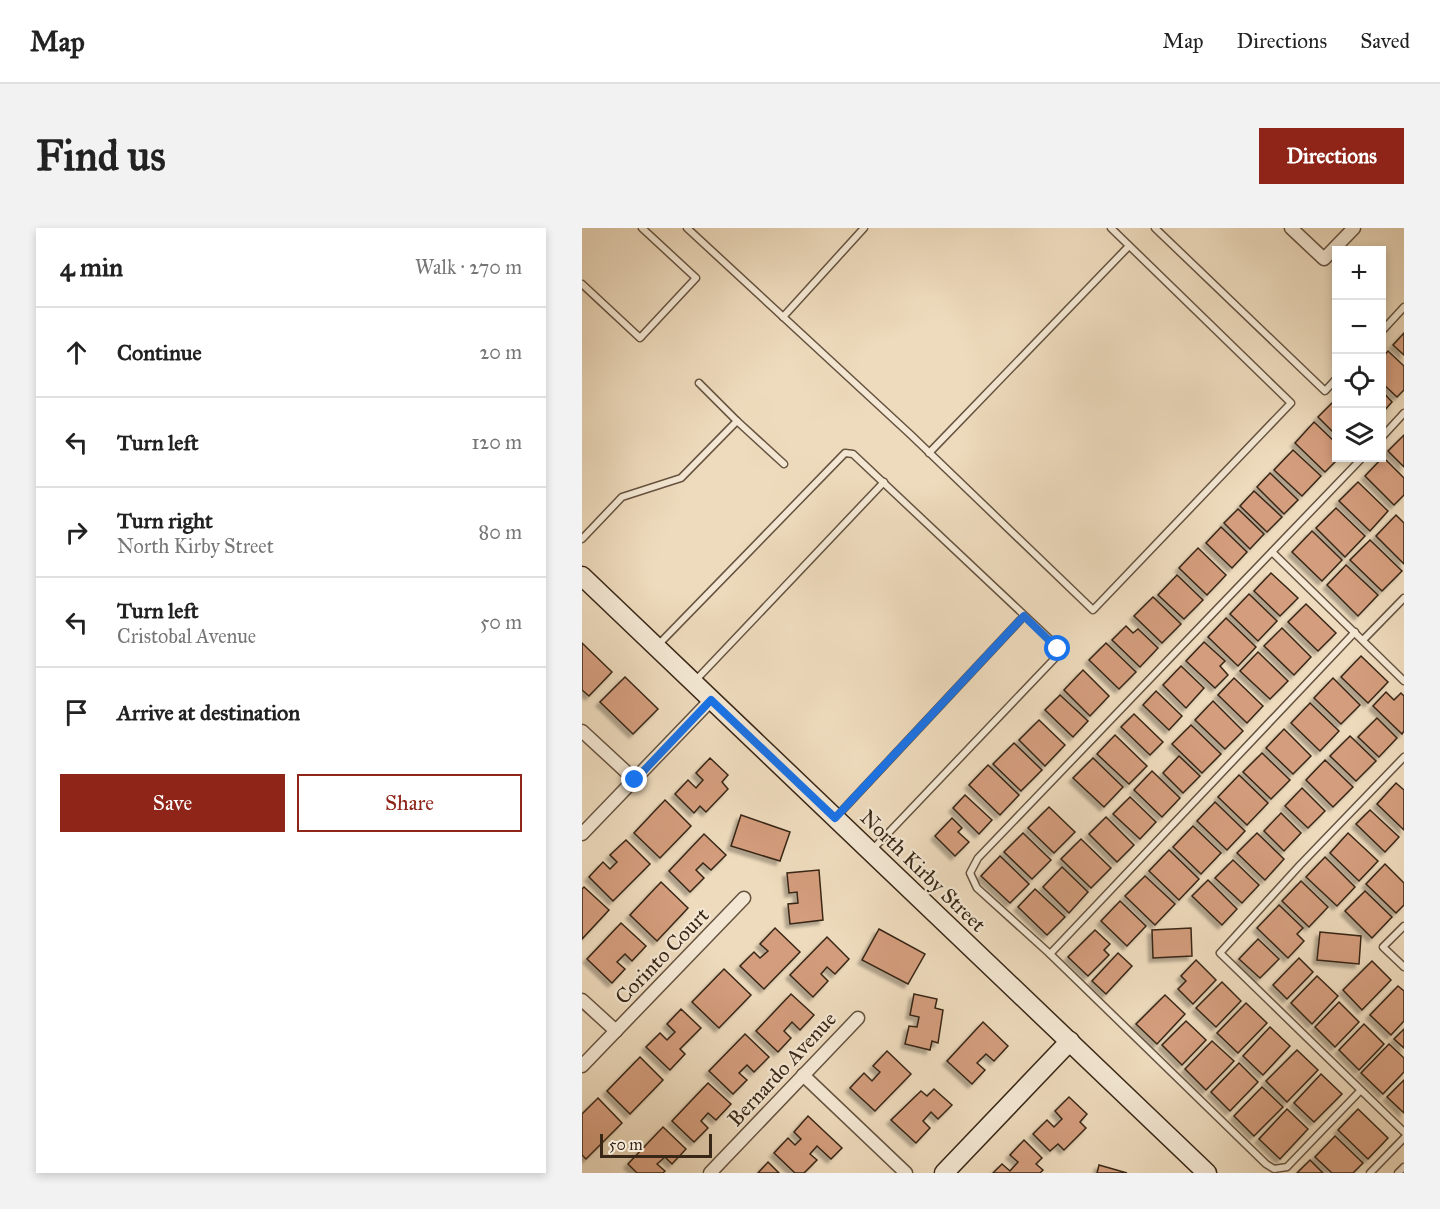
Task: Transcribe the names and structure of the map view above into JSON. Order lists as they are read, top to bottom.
{
  "streets": {
    "street": ["North Kirby Street", "Corinto Court", "Bernardo Avenue"]
  },
  "scale_bar": "50 m",
  "page": {
    "header": "Map",
    "nav": ["Map", "Directions", "Saved"],
    "buttons": [
      "Directions",
      ["Save", "Share"]
    ],
    "title": "Find us",
    "heading": ["4 min", "Walk · 270 m"],
    "map_buttons": ["+", "−"],
    "list": [
      ["Continue", "20 m"],
      ["Turn left", "120 m"],
      ["Turn right", "North Kirby Street", "80 m"],
      ["Turn left", "Cristobal Avenue", "50 m"],
      "Arrive at destination"
    ],
    "scale": "50 m"
  }
}
